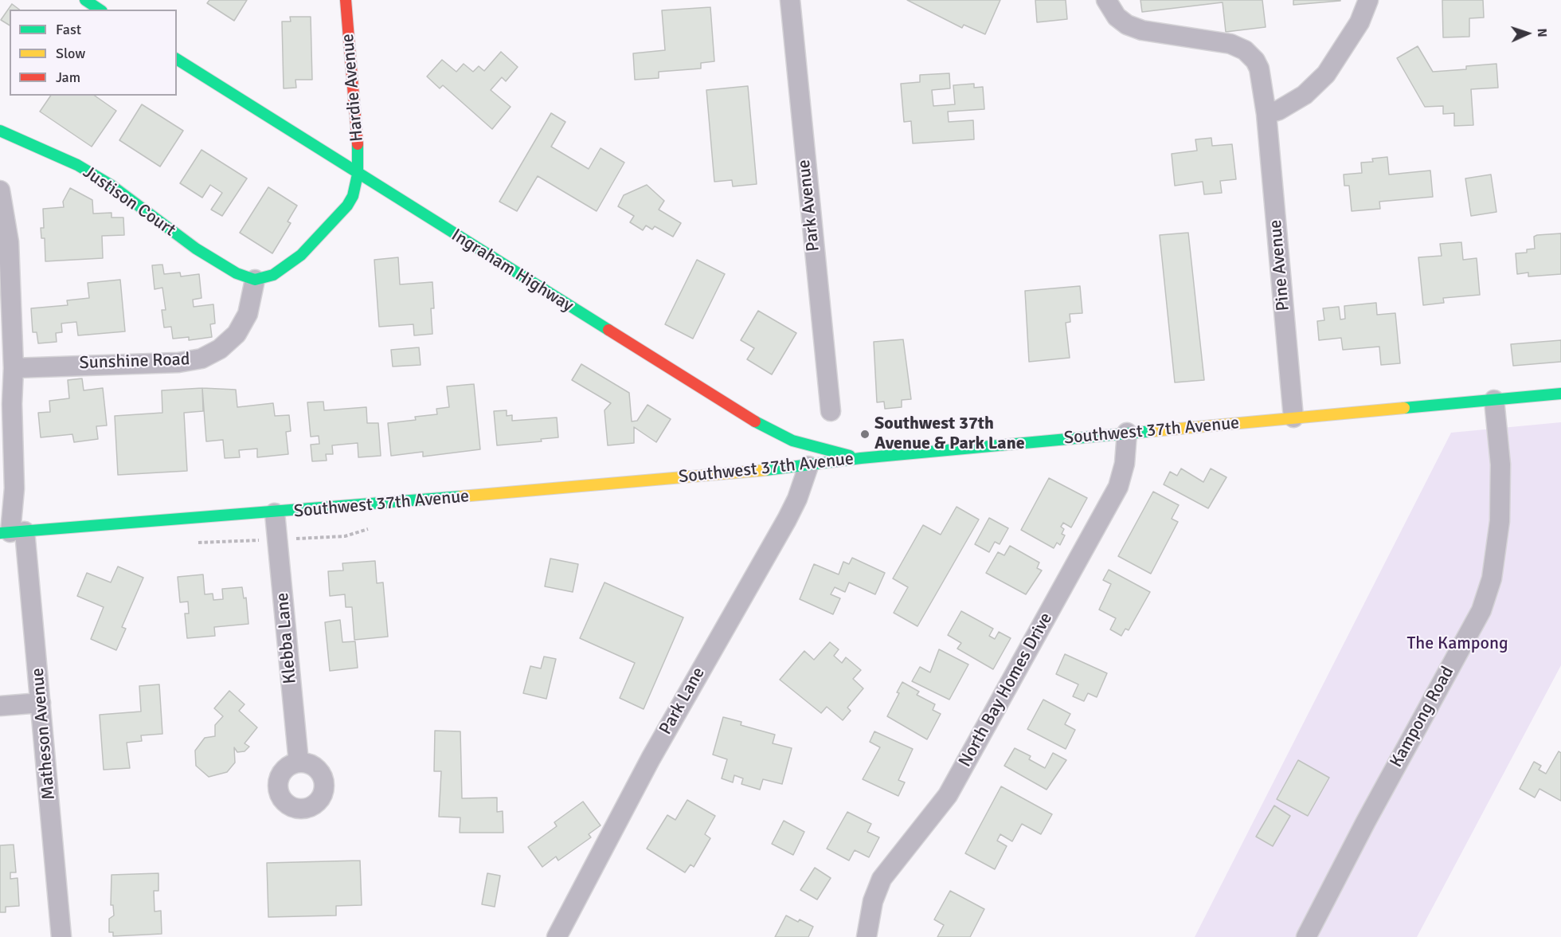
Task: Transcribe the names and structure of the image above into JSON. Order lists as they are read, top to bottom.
{
  "streets": {
    "main road": [
      "Hardie Avenue",
      "Justison Court",
      "Ingraham Highway",
      "Southwest 37th Avenue"
    ],
    "street": [
      "Park Avenue",
      "Pine Avenue",
      "Sunshine Road",
      "Klebba Lane",
      "North Bay Homes Drive",
      "Park Lane",
      "Kampong Road",
      "Matheson Avenue"
    ]
  },
  "crossings": [
    ["Hardie Avenue", "Ingraham Highway"],
    ["Justison Court", "Sunshine Road"],
    ["Pine Avenue", "Southwest 37th Avenue"],
    ["Ingraham Highway", "Southwest 37th Avenue"],
    ["Sunshine Road", "Matheson Avenue"],
    ["Southwest 37th Avenue", "Klebba Lane"],
    ["Southwest 37th Avenue", "North Bay Homes Drive"],
    ["Southwest 37th Avenue", "Park Lane"],
    ["Southwest 37th Avenue", "Kampong Road"],
    ["Southwest 37th Avenue", "Matheson Avenue"]
  ],
  "parks": ["The Kampong"],
  "places": ["Southwest 37th Avenue & Park Lane"],
  "legend": ["Fast", "Slow", "Jam"],
  "north": "right"
}
